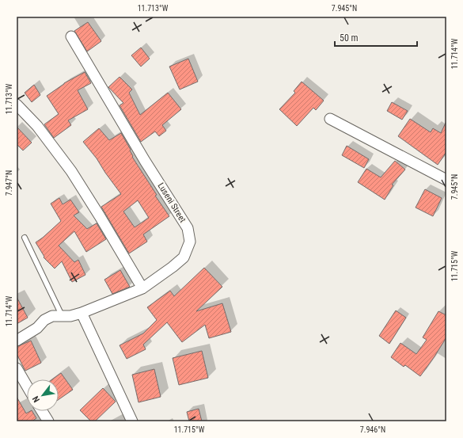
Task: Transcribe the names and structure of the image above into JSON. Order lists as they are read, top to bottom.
{
  "streets": {
    "street": ["Luseni Street"]
  },
  "scale_bar": "50 m",
  "north": "bottom left",
  "coordinates": [
    "11.713°W",
    "7.945°N",
    "11.714°W",
    "7.947°N",
    "11.715°W",
    "7.946°N"
  ]
}
